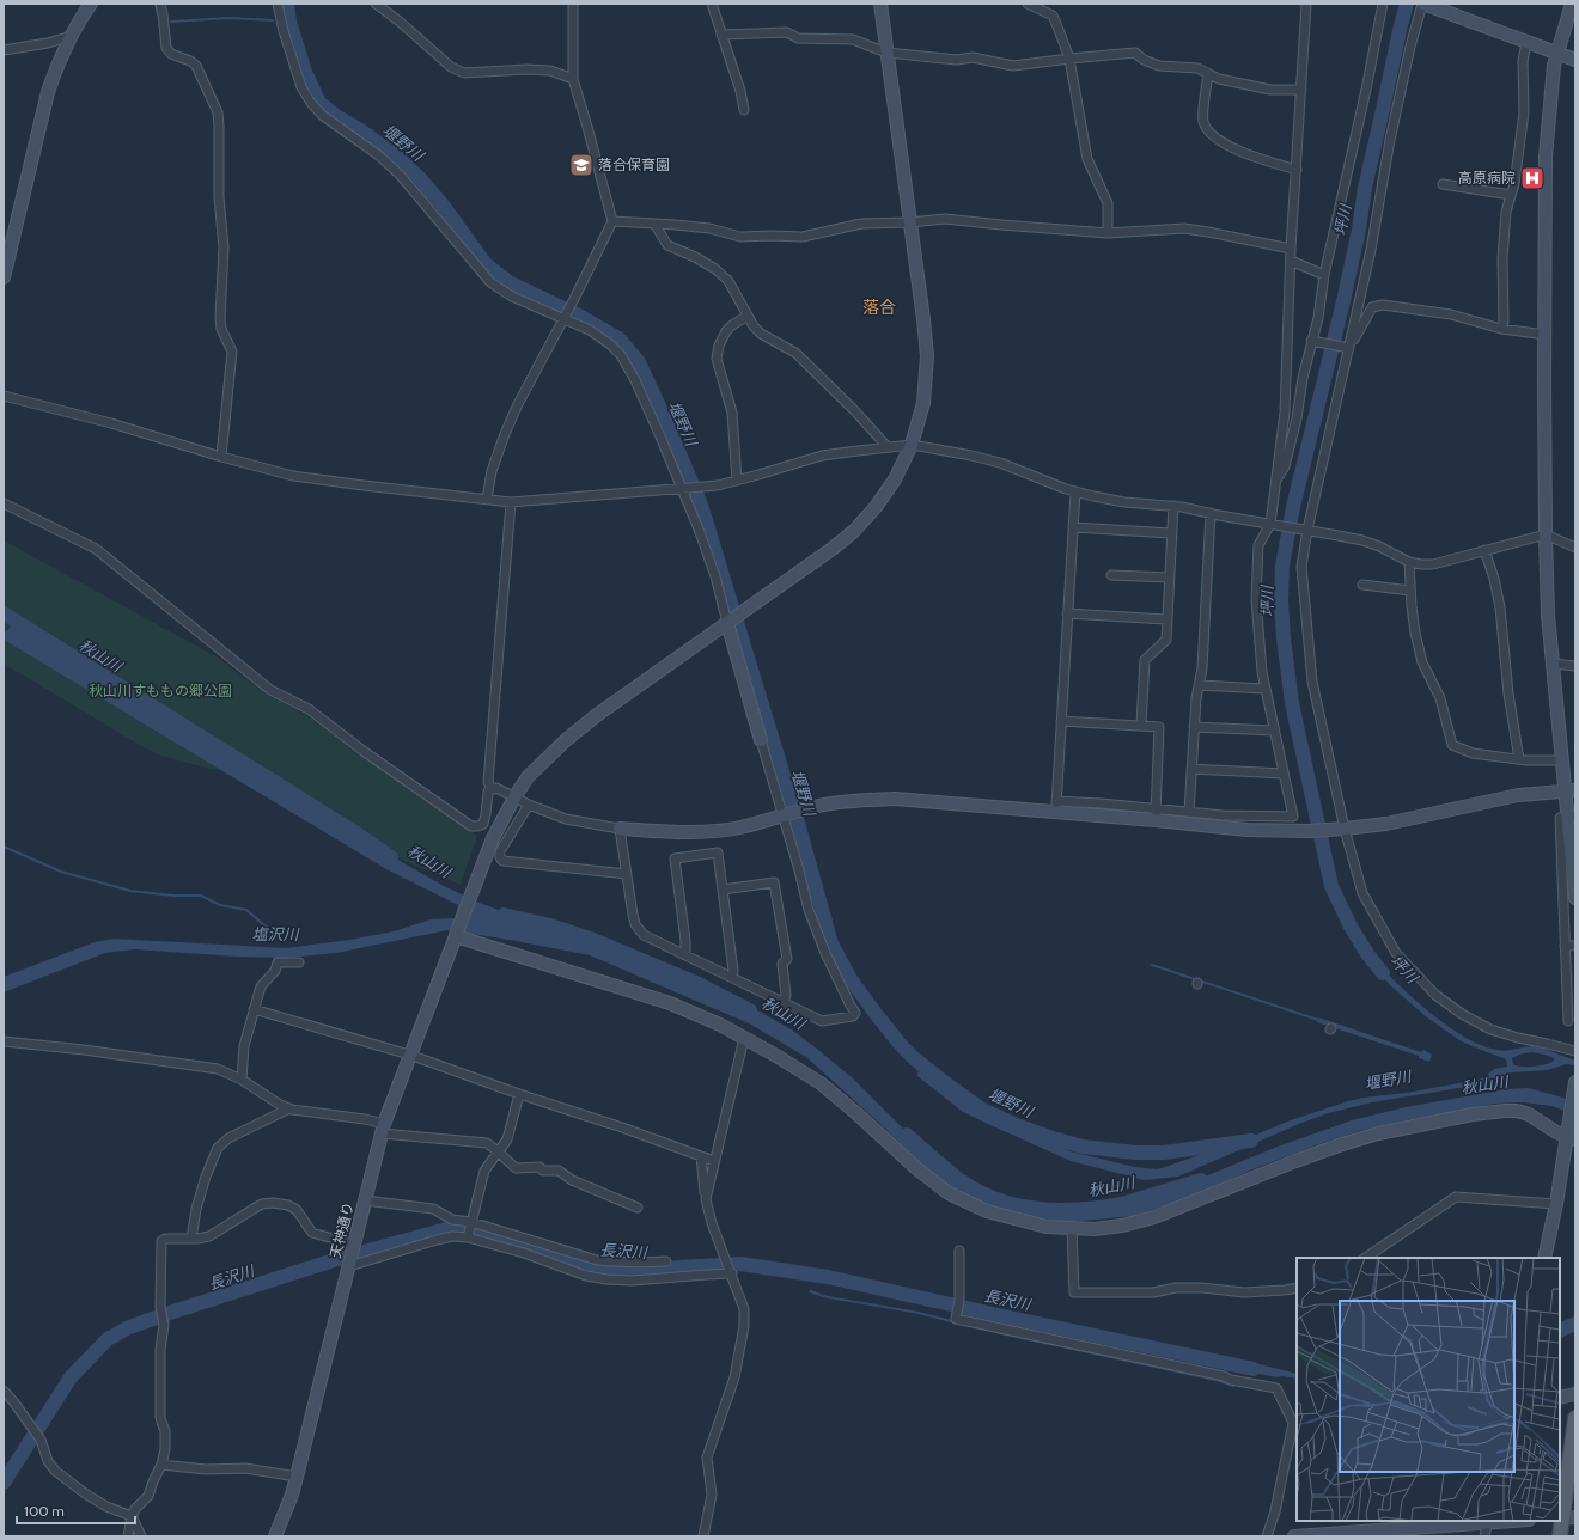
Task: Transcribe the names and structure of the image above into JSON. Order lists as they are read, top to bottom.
{
  "streets": {
    "street": ["天神通り"]
  },
  "districts": ["落合"],
  "water": [
    "堰野川",
    "坪川",
    "秋山川",
    "塩沢川",
    "長沢川"
  ],
  "parks": ["秋山川すももの郷公園"],
  "places": {
    "school or university": ["落合保育園"],
    "hospital": ["高原病院"]
  },
  "scale_bar": "100 m"
}
